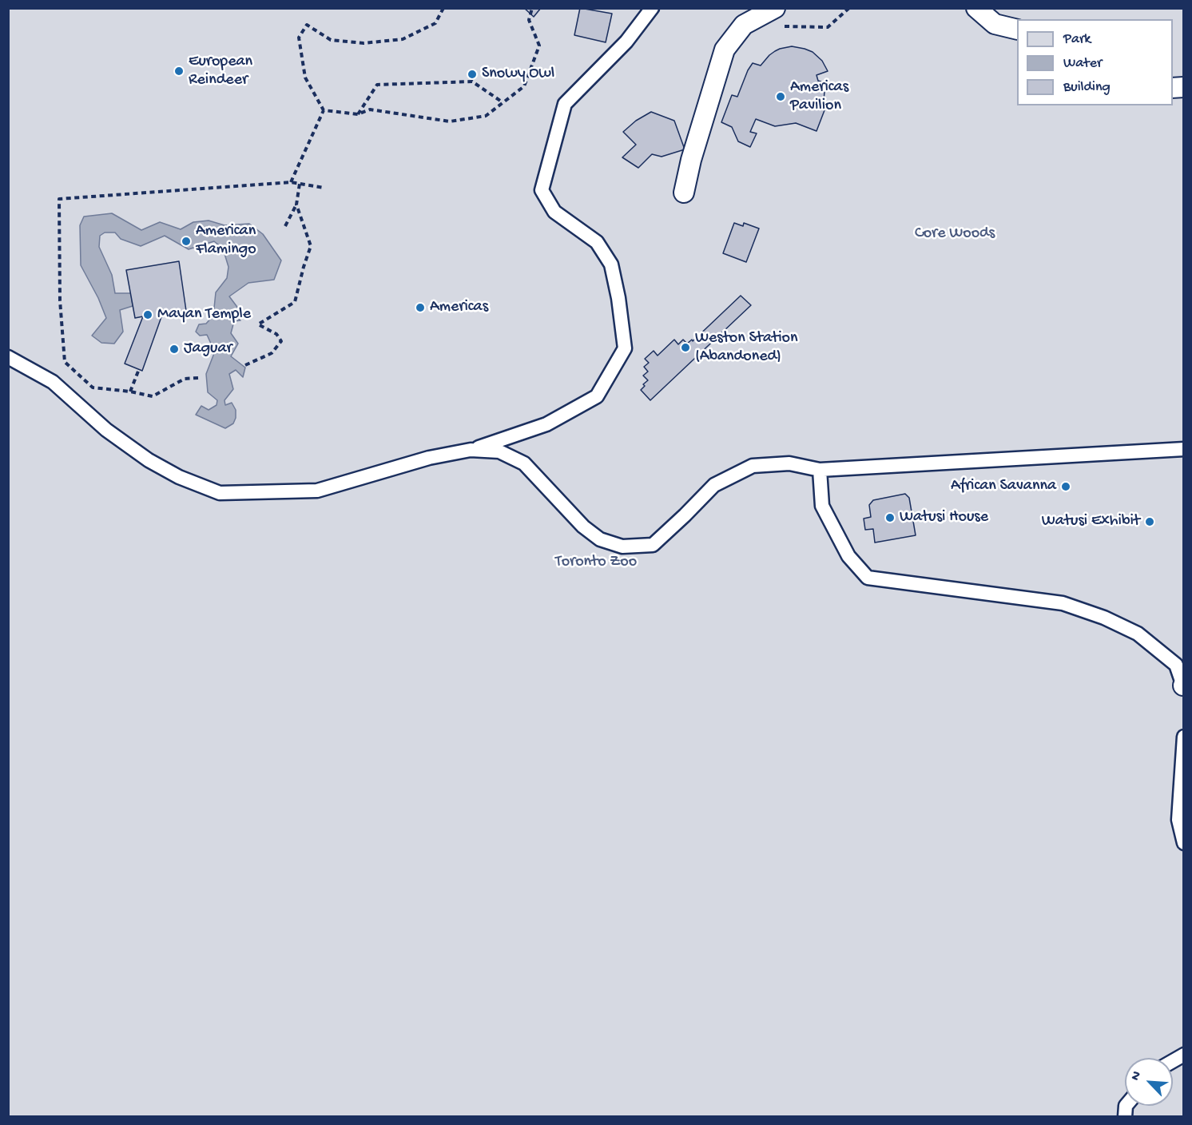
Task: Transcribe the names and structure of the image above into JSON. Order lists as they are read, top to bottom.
{
  "parks": ["Core Woods", "Toronto Zoo"],
  "places": [
    "European Reindeer",
    "Snowy Owl",
    "Americas Pavilion",
    "American Flamingo",
    "Americas",
    "Mayan Temple",
    "Weston Station (Abandoned)",
    "Jaguar",
    "African Savanna",
    "Watusi House",
    "Watusi Exhibit"
  ],
  "legend": ["Park", "Water", "Building"],
  "north": "top left"
}
